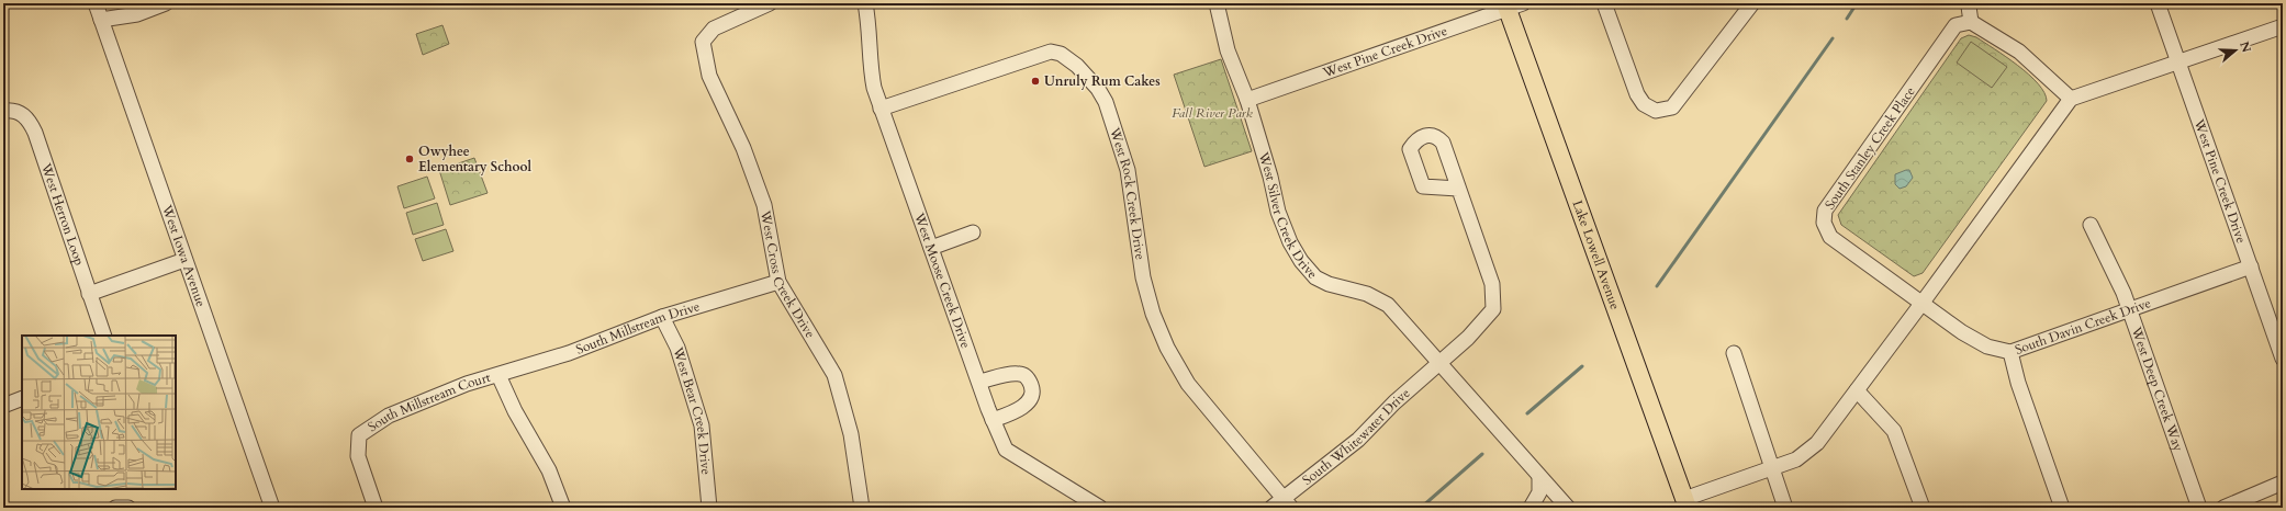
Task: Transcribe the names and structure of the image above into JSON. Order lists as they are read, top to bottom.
{
  "streets": {
    "main road": ["Lake Lowell Avenue"],
    "street": [
      "West Pine Creek Drive",
      "South Stanley Creek Place",
      "West Rock Creek Drive",
      "West Silver Creek Drive",
      "West Herron Loop",
      "West Iowa Avenue",
      "West Cross Creek Drive",
      "West Moose Creek Drive",
      "South Davin Creek Drive",
      "South Millstream Drive",
      "West Deep Creek Way",
      "South Millstream Court",
      "West Bear Creek Drive",
      "South Whitewater Drive"
    ]
  },
  "crossings": [
    ["West Pine Creek Drive", "West Silver Creek Drive"],
    ["West Pine Creek Drive", "Lake Lowell Avenue"],
    ["West Pine Creek Drive", "South Davin Creek Drive"],
    ["South Stanley Creek Place", "South Davin Creek Drive"],
    ["West Rock Creek Drive", "West Moose Creek Drive"],
    ["West Rock Creek Drive", "South Whitewater Drive"],
    ["West Silver Creek Drive", "South Whitewater Drive"],
    ["West Cross Creek Drive", "South Millstream Drive"],
    ["South Davin Creek Drive", "West Deep Creek Way"],
    ["South Millstream Drive", "South Millstream Court"],
    ["South Millstream Drive", "West Bear Creek Drive"]
  ],
  "parks": ["Fall River Park"],
  "places": ["Unruly Rum Cakes", "Owyhee Elementary School"],
  "north": "right"
}
